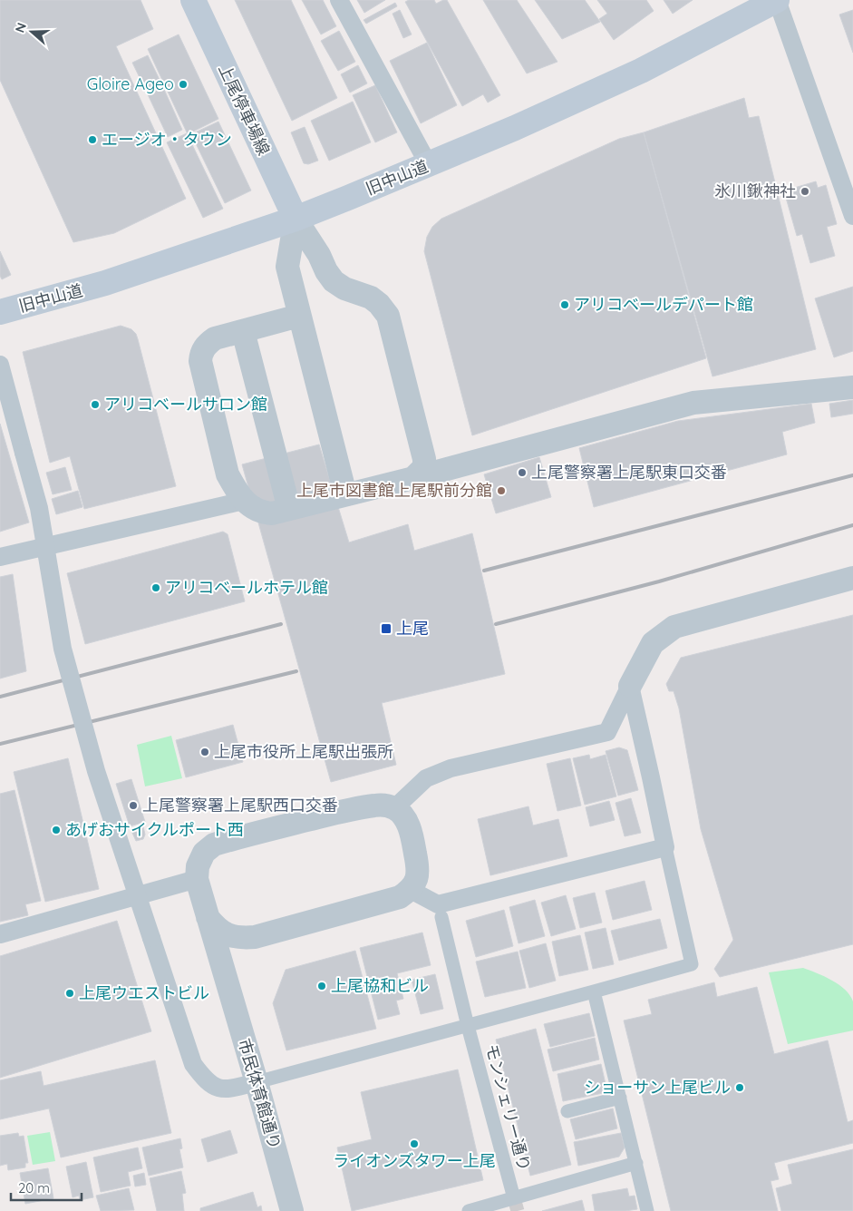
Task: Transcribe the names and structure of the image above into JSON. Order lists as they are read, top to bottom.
{
  "streets": {
    "main road": ["上尾停車場線", "旧中山道"],
    "street": ["市民体育館通り", "モンシェリー通り"]
  },
  "crossings": [
    ["上尾停車場線", "旧中山道"]
  ],
  "places": {
    "other": [
      "Gloire Ageo",
      "エージオ・タウン",
      "氷川鍬神社",
      "アリコベールデパート館",
      "アリコベールサロン館",
      "上尾警察署上尾駅東口交番",
      "上尾市図書館上尾駅前分館",
      "アリコベールホテル館",
      "上尾市役所上尾駅出張所",
      "上尾警察署上尾駅西口交番",
      "あげおサイクルポート西",
      "上尾協和ビル",
      "上尾ウエストビル",
      "ショーサン上尾ビル",
      "ライオンズタワー上尾"
    ],
    "transit": ["上尾"]
  },
  "scale_bar": "20 m",
  "north": "left"
}
